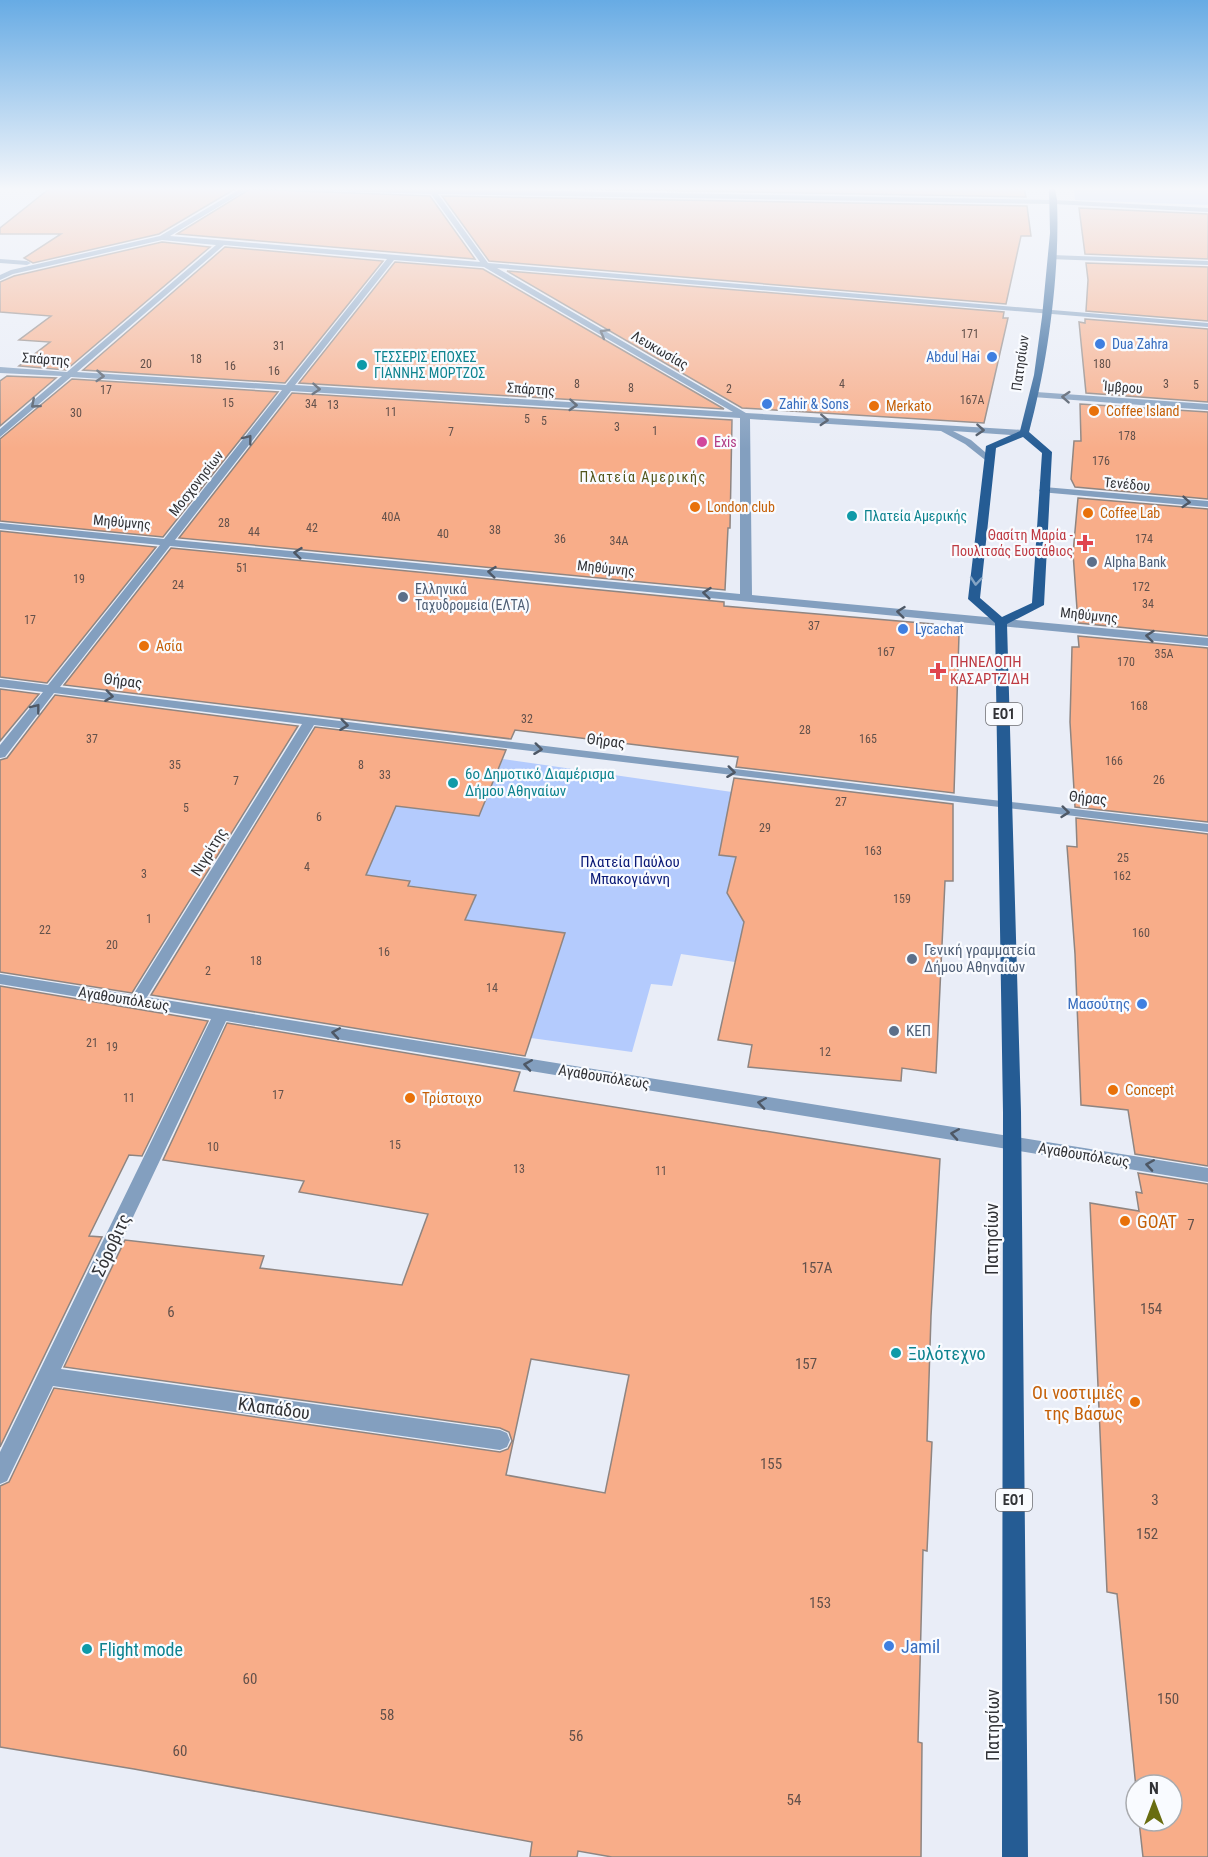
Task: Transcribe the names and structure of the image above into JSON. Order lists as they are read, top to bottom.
{
  "streets": {
    "main road": ["Πατησίων", "ΕΟ1"],
    "street": [
      "Λευκωσίας",
      "Σπάρτης",
      "Ίμβρου",
      "Μοσχονησίων",
      "Τενέδου",
      "Μηθύμνης",
      "Θήρας",
      "Νιγρίτης",
      "Αγαθουπόλεως",
      "Σόροβιτς",
      "Κλαπάδου"
    ]
  },
  "crossings": [
    ["Λευκωσίας", "Σπάρτης"],
    ["Σπάρτης", "Πατησίων"],
    ["Σπάρτης", "Μοσχονησίων"],
    ["Πατησίων", "Ίμβρου"],
    ["Πατησίων", "Μηθύμνης"],
    ["Πατησίων", "Θήρας"],
    ["Πατησίων", "Αγαθουπόλεως"],
    ["Μοσχονησίων", "Μηθύμνης"],
    ["Μοσχονησίων", "Θήρας"],
    ["Θήρας", "Νιγρίτης"],
    ["Νιγρίτης", "Αγαθουπόλεως"],
    ["Αγαθουπόλεως", "Σόροβιτς"],
    ["Σόροβιτς", "Κλαπάδου"]
  ],
  "one_way": [
    "Μοσχονησίων",
    "Τενέδου",
    "Μηθύμνης",
    "Θήρας",
    "Αγαθουπόλεως"
  ],
  "districts": ["Πλατεία Αμερικής"],
  "parks": ["Πλατεία Παύλου Μπακογιάννη"],
  "places": {
    "other": [
      "Dua Zahra",
      "Abdul Hai",
      "ΤΕΣΣΕΡΙΣ ΕΠΟΧΕΣ ΓΙΑΝΝΗΣ ΜΟΡΤΖΟΣ",
      "Zahir & Sons",
      "Merkato",
      "Coffee Island",
      "Exis",
      "London club",
      "Coffee Lab",
      "Πλατεία Αμερικής",
      "Alpha Bank",
      "Ελληνικά Ταχυδρομεία (ΕΛΤΑ)",
      "Lycachat",
      "Ασία",
      "6ο Δημοτικό Διαμέρισμα Δήμου Αθηναίων",
      "Γενική γραμματεία Δήμου Αθηναίων",
      "Μασούτης",
      "ΚΕΠ",
      "Concept",
      "Τρίστοιχο",
      "GOAT",
      "Ξυλότεχνο",
      "Οι νοστιμιές της Βάσως",
      "Jamil",
      "Flight mode"
    ],
    "health": ["Θασίτη Μαρία - Πουλιτσάς Ευστάθιος", "ΠΗΝΕΛΟΠΗ ΚΑΣΑΡΤΖΙΔΗ"]
  },
  "house_numbers": [
    "171",
    "31",
    "18",
    "20",
    "180",
    "16",
    "16",
    "8",
    "4",
    "3",
    "5",
    "8",
    "2",
    "17",
    "167Α",
    "15",
    "34",
    "13",
    "11",
    "30",
    "5",
    "5",
    "3",
    "1",
    "7",
    "178",
    "176",
    "40Α",
    "28",
    "42",
    "38",
    "44",
    "40",
    "36",
    "174",
    "34Α",
    "51",
    "19",
    "24",
    "172",
    "34",
    "17",
    "37",
    "167",
    "35Α",
    "170",
    "168",
    "32",
    "28",
    "37",
    "165",
    "166",
    "35",
    "8",
    "33",
    "26",
    "7",
    "27",
    "5",
    "6",
    "29",
    "163",
    "25",
    "4",
    "3",
    "162",
    "159",
    "1",
    "22",
    "160",
    "20",
    "16",
    "18",
    "2",
    "14",
    "21",
    "19",
    "12",
    "17",
    "11",
    "15",
    "10",
    "13",
    "11",
    "7",
    "157Α",
    "154",
    "6",
    "157",
    "155",
    "3",
    "152",
    "153",
    "60",
    "150",
    "58",
    "56",
    "60",
    "54"
  ],
  "north": "top"
}
